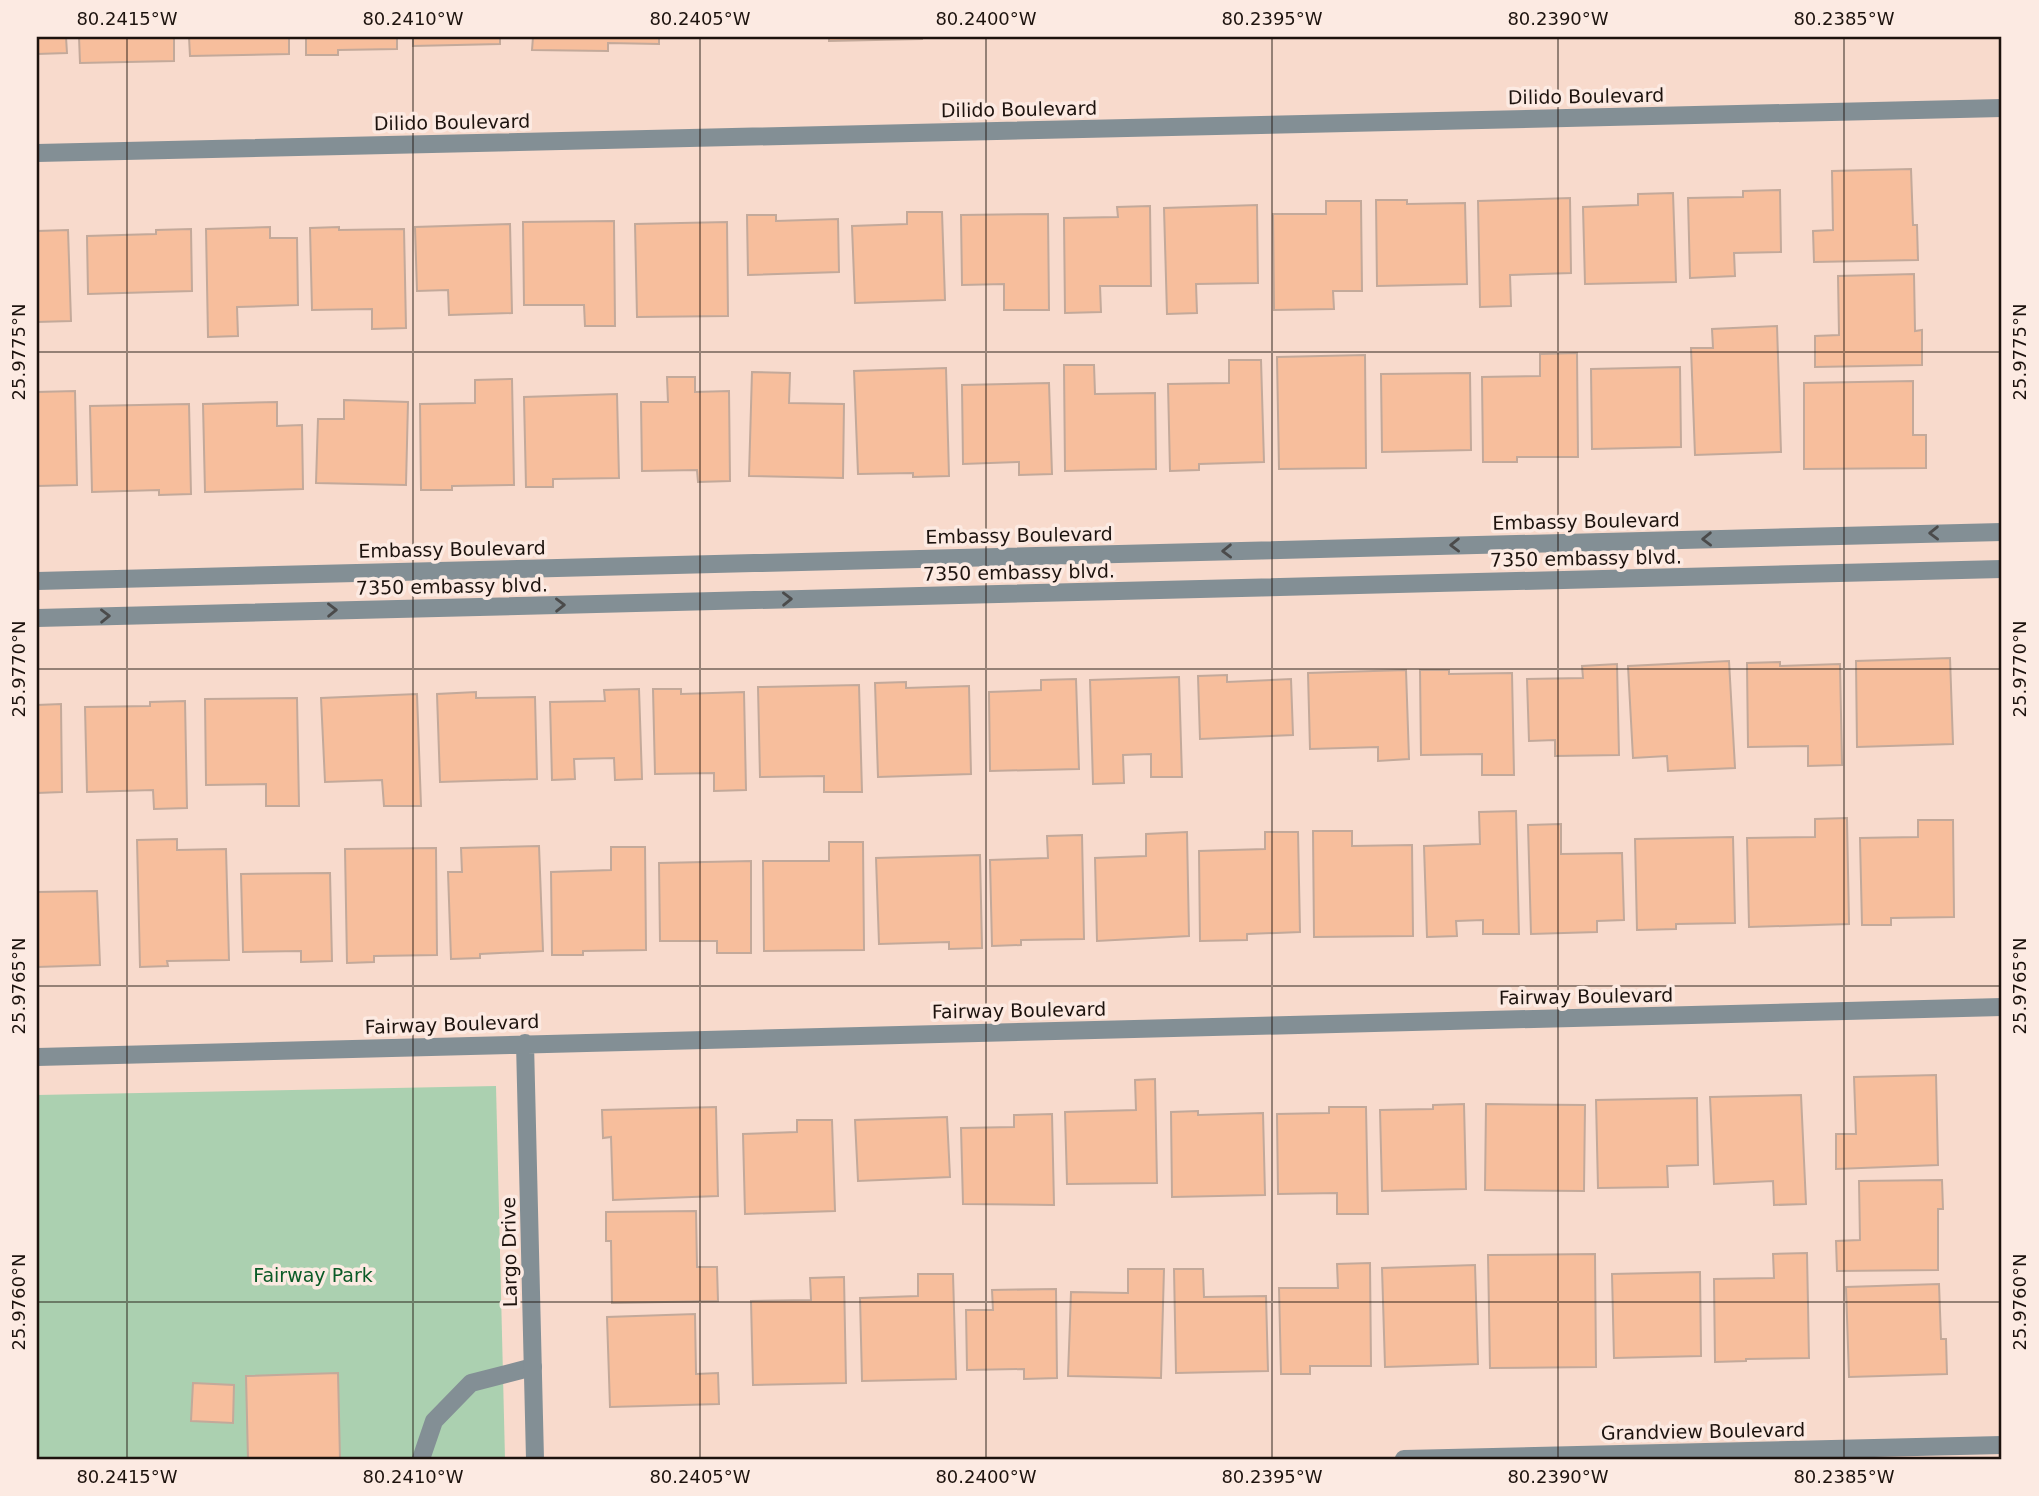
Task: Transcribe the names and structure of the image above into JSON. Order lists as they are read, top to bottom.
{
  "streets": {
    "street": [
      "Dilido Boulevard",
      "Embassy Boulevard",
      "7350 embassy blvd.",
      "Fairway Boulevard",
      "Largo Drive",
      "Grandview Boulevard"
    ]
  },
  "crossings": [
    ["Fairway Boulevard", "Largo Drive"]
  ],
  "one_way": ["Embassy Boulevard", "7350 embassy blvd."],
  "parks": ["Fairway Park"],
  "coordinates": [
    "80.2415°W",
    "80.2410°W",
    "80.2405°W",
    "80.2400°W",
    "80.2395°W",
    "80.2390°W",
    "80.2385°W",
    "25.9775°N",
    "25.9770°N",
    "25.9765°N",
    "25.9760°N"
  ]
}
